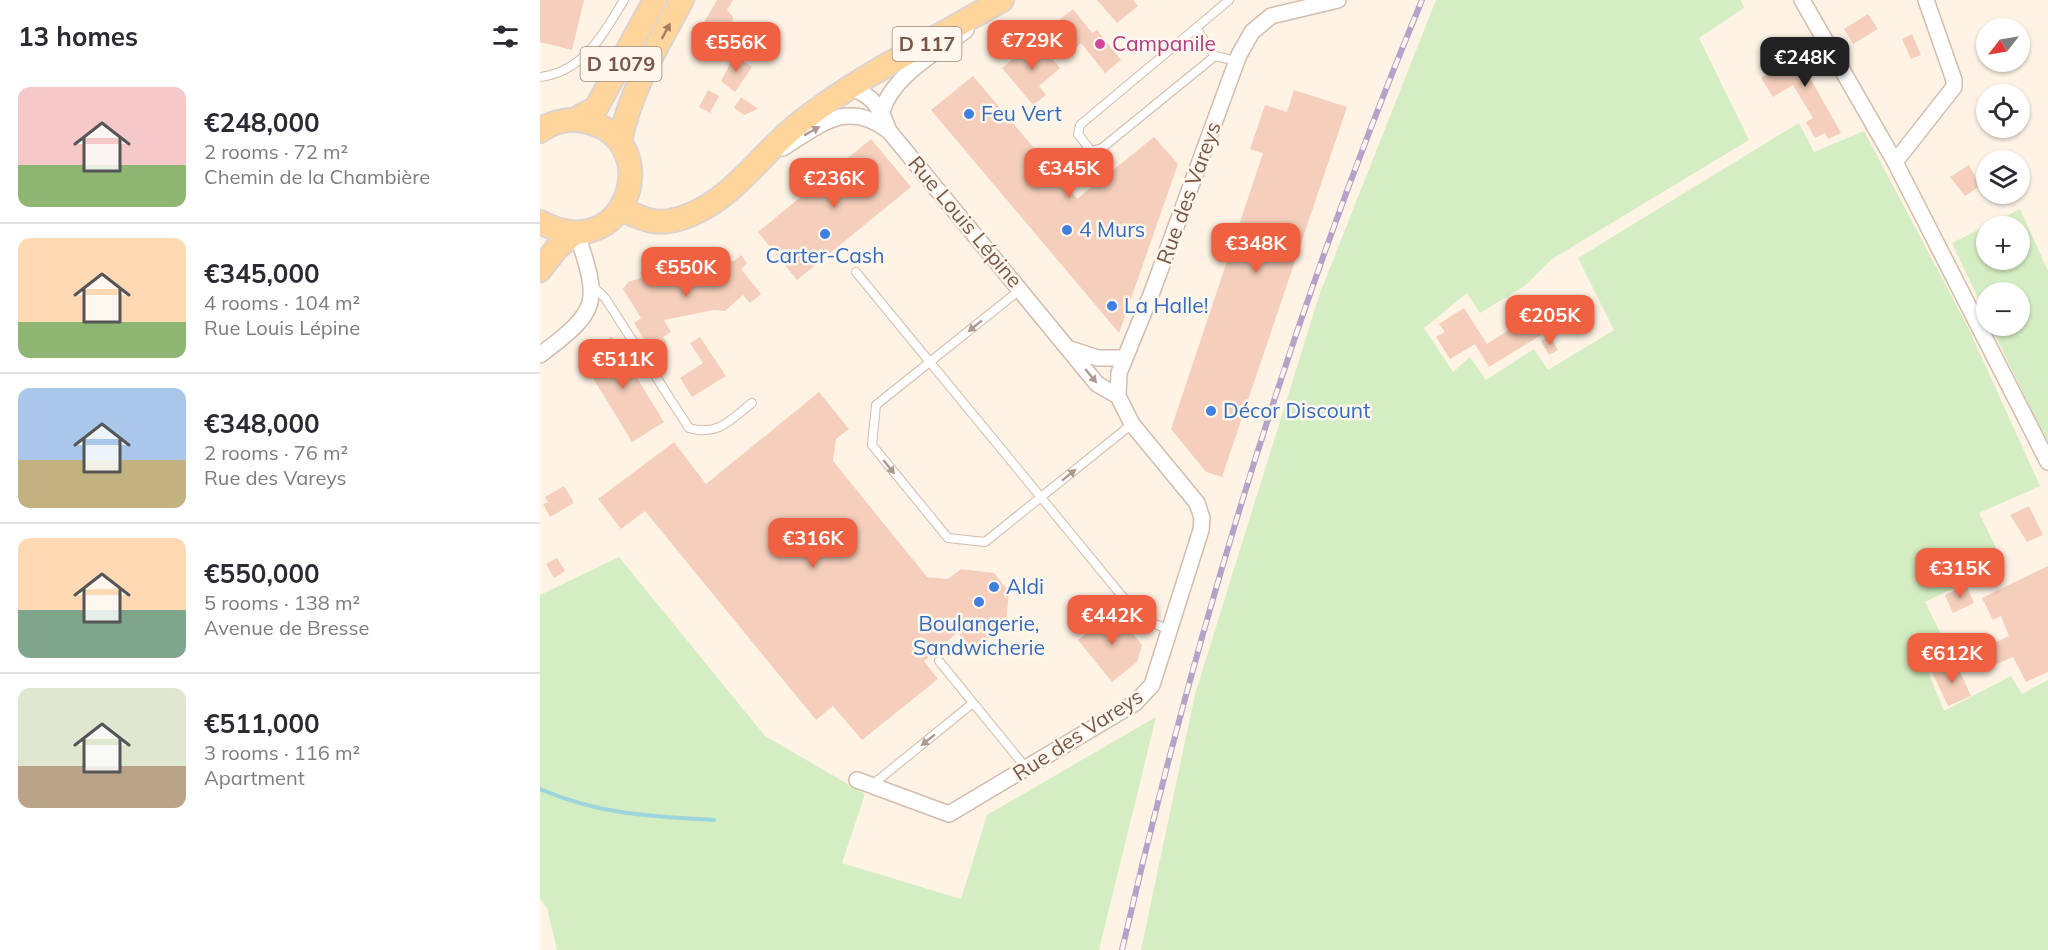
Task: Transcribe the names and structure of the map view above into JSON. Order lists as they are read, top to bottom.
{
  "streets": {
    "main road": ["D 117", "D 1079"],
    "street": ["Rue des Vareys", "Rue Louis Lépine"]
  },
  "crossings": [
    ["Rue des Vareys", "Rue Louis Lépine"]
  ],
  "places": [
    "Campanile",
    "Feu Vert",
    "4 Murs",
    "Carter-Cash",
    "La Halle!",
    "Décor Discount",
    "Aldi",
    "Boulangerie, Sandwicherie"
  ],
  "north": "bottom left",
  "page": {
    "heading": "13 homes",
    "map_buttons": ["+", "−"],
    "price": [
      "€729K",
      "€556K",
      "€248K",
      "€345K",
      "€236K",
      "€348K",
      "€550K",
      "€205K",
      "€511K",
      "€316K",
      "€315K",
      "€442K",
      "€612K"
    ],
    "list": [
      {
        "name": "€248,000",
        "note": "2 rooms · 72 m² · Chemin de la Chambière"
      },
      {
        "name": "€345,000",
        "note": "4 rooms · 104 m² · Rue Louis Lépine"
      },
      {
        "name": "€348,000",
        "note": "2 rooms · 76 m² · Rue des Vareys"
      },
      {
        "name": "€550,000",
        "note": "5 rooms · 138 m² · Avenue de Bresse"
      },
      {
        "name": "€511,000",
        "note": "3 rooms · 116 m² · Apartment"
      }
    ]
  }
}
